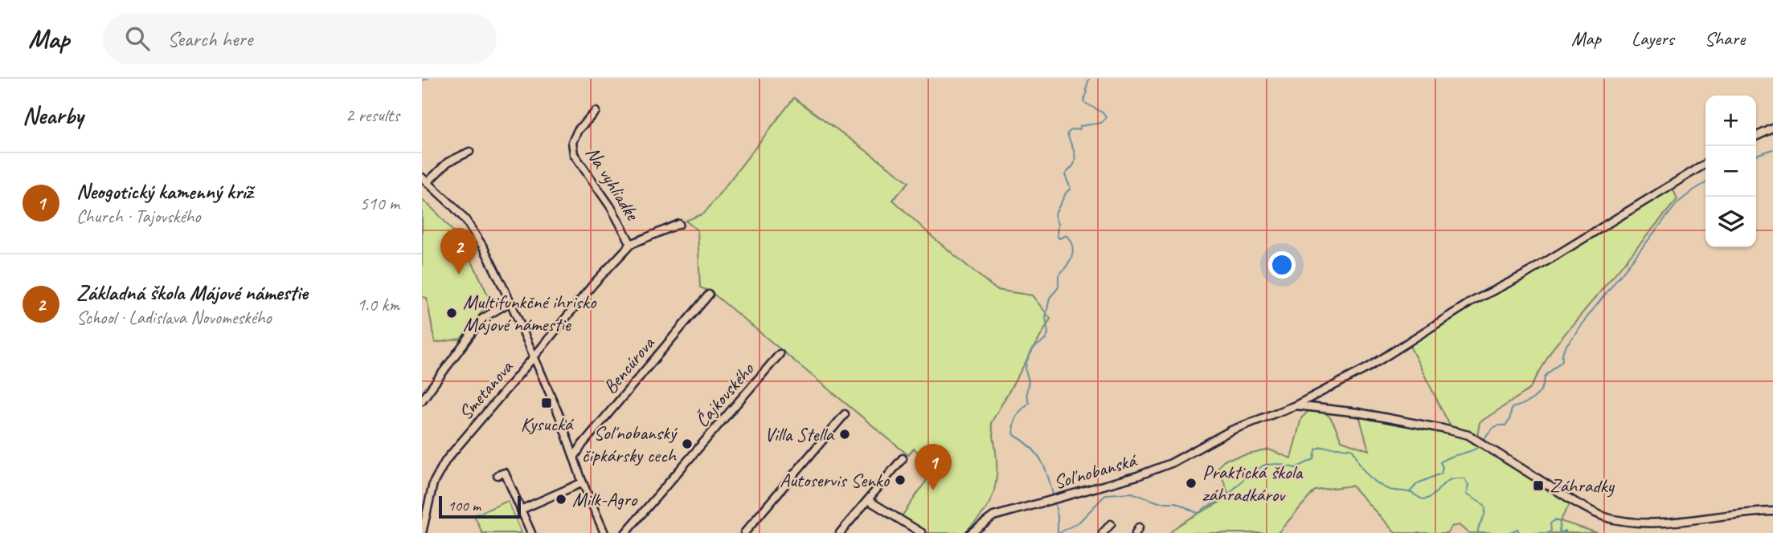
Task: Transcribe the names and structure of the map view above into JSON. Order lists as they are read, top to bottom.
{
  "streets": {
    "street": [
      "Na vyhliadke",
      "Bencúrova",
      "Smetanova",
      "Čajkovského",
      "Soľnobanská"
    ]
  },
  "crossings": [
    ["Na vyhliadke", "Smetanova"]
  ],
  "places": {
    "other": [
      "Multifunkčné ihrisko Májové námestie",
      "Villa Stella",
      "Soľnobanský čipkársky cech",
      "Autoservis Senko",
      "Praktická škola záhradkárov",
      "Milk-Agro"
    ],
    "transit": ["Kysucká", "Záhradky"]
  },
  "scale_bar": "100 m",
  "page": {
    "header": "Map",
    "search": "Search here",
    "nav": ["Map", "Layers", "Share"],
    "heading": ["Nearby", "2 results"],
    "map_buttons": ["+", "−"],
    "list": [
      {
        "mark": "1",
        "name": "Neogotický kamenný kríž",
        "note": "Church · Tajovského",
        "value": "510 m"
      },
      {
        "mark": "2",
        "name": "Základná škola Májové námestie",
        "note": "School · Ladislava Novomeského",
        "value": "1.0 km"
      }
    ],
    "pins": ["2", "1"],
    "scale": "100 m"
  }
}
